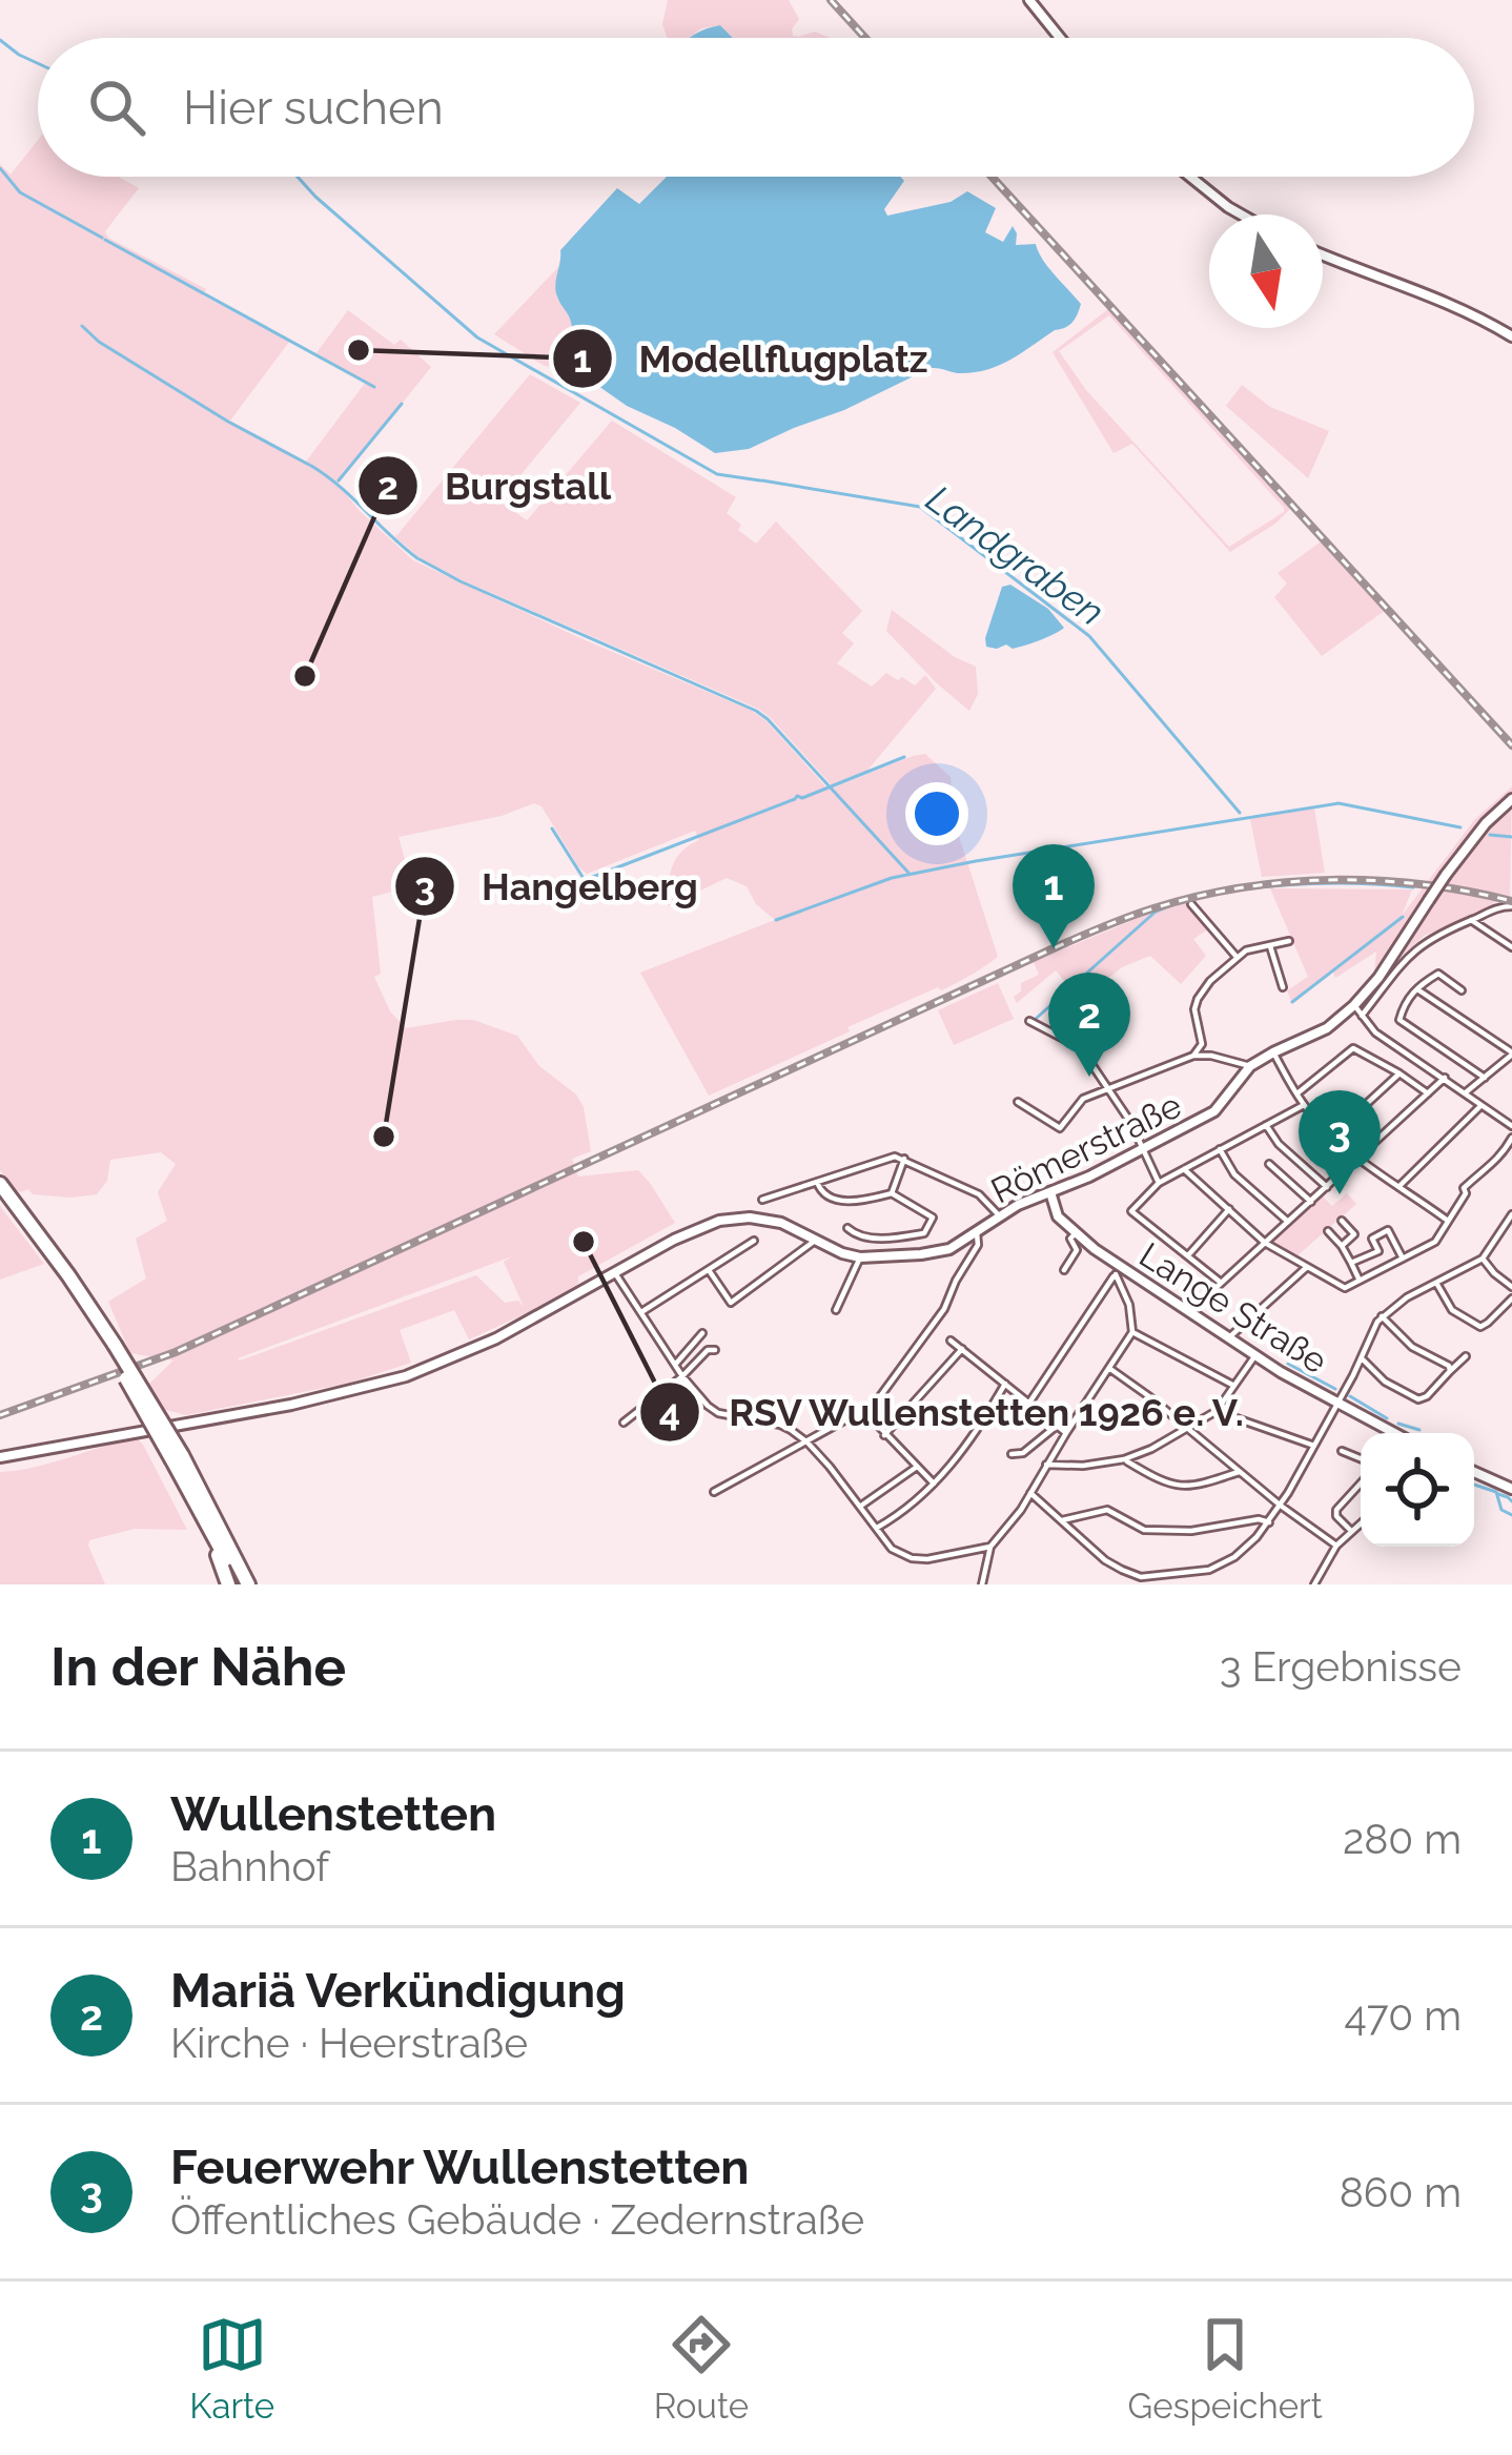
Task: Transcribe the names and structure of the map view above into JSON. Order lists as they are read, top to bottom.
{
  "streets": {
    "main road": ["Römerstraße", "Lange Straße"]
  },
  "crossings": [
    ["Römerstraße", "Lange Straße"]
  ],
  "water": ["Landgraben"],
  "places": [
    "Modellflugplatz",
    "Burgstall",
    "Hangelberg",
    "RSV Wullenstetten 1926 e. V."
  ],
  "north": "bottom",
  "page": {
    "search": "Hier suchen",
    "pins": ["1", "2", "3"],
    "heading": ["In der Nähe", "3 Ergebnisse"],
    "list": [
      {
        "mark": "1",
        "name": "Wullenstetten",
        "note": "Bahnhof",
        "value": "280 m"
      },
      {
        "mark": "2",
        "name": "Mariä Verkündigung",
        "note": "Kirche · Heerstraße",
        "value": "470 m"
      },
      {
        "mark": "3",
        "name": "Feuerwehr Wullenstetten",
        "note": "Öffentliches Gebäude · Zedernstraße",
        "value": "860 m"
      }
    ],
    "nav": ["Karte", "Route", "Gespeichert"]
  }
}
